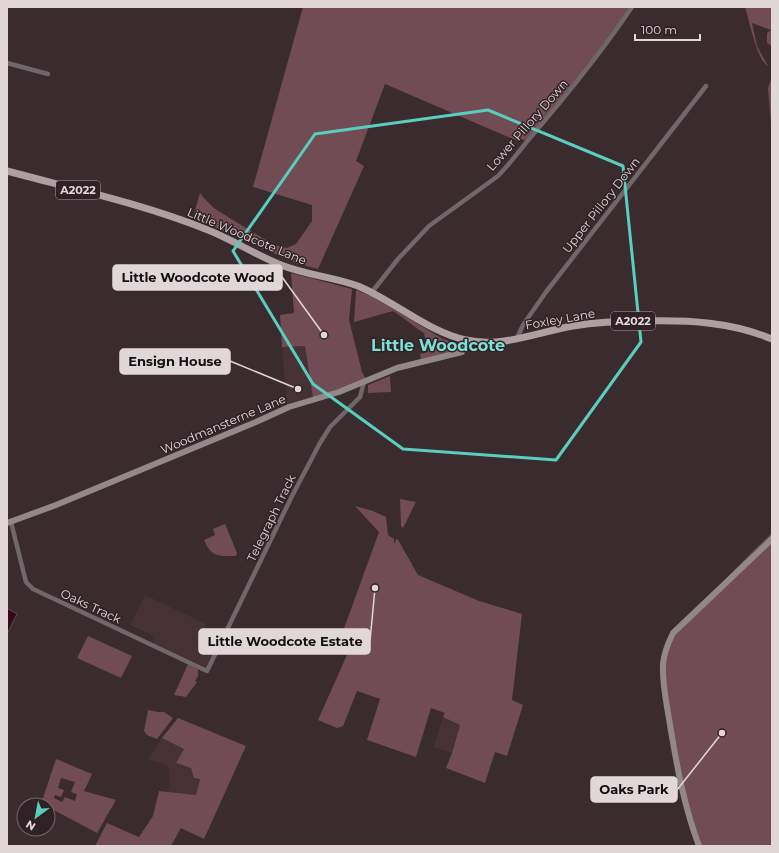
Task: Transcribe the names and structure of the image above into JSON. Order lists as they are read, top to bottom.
{
  "streets": {
    "main road": ["A2022", "Little Woodcote Lane", "Foxley Lane"],
    "street": [
      "Lower Pillory Down",
      "Upper Pillory Down",
      "Woodmansterne Lane",
      "Telegraph Track",
      "Oaks Track"
    ]
  },
  "crossings": [
    ["Lower Pillory Down", "Little Woodcote Lane"],
    ["Upper Pillory Down", "Foxley Lane"],
    ["Little Woodcote Lane", "Foxley Lane"],
    ["Little Woodcote Lane", "Woodmansterne Lane"],
    ["Woodmansterne Lane", "Telegraph Track"],
    ["Woodmansterne Lane", "Oaks Track"],
    ["Telegraph Track", "Oaks Track"]
  ],
  "districts": ["Little Woodcote"],
  "places": [
    "Little Woodcote Wood",
    "Ensign House",
    "Little Woodcote Estate",
    "Oaks Park"
  ],
  "scale_bar": "100 m",
  "north": "bottom left"
}
